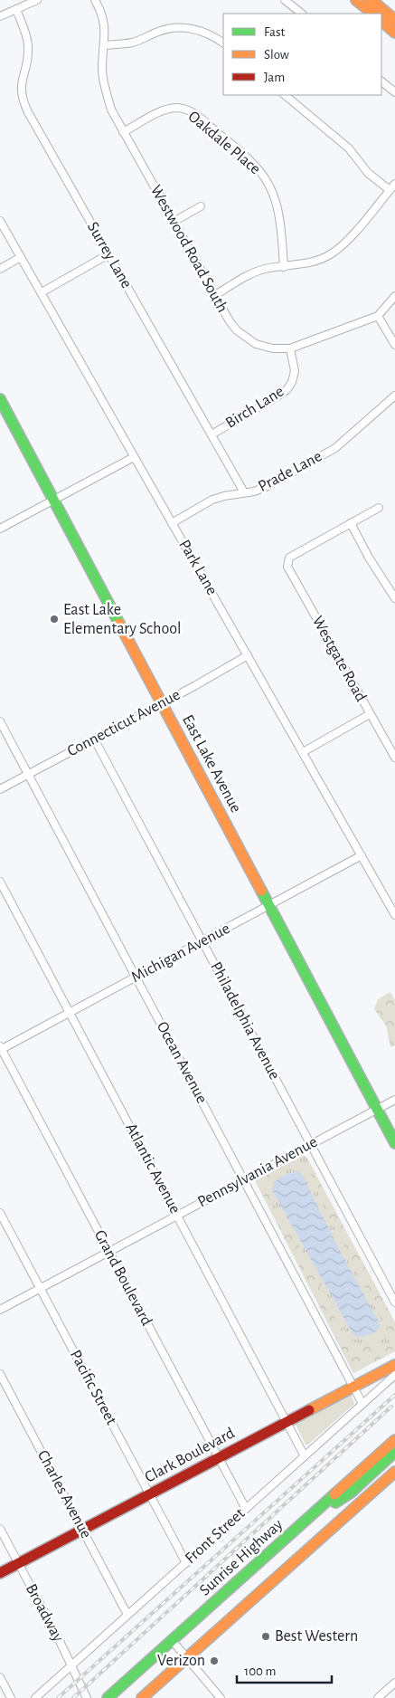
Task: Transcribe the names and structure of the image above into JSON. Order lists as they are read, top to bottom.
{
  "streets": {
    "main road": ["East Lake Avenue", "Clark Boulevard", "Sunrise Highway"],
    "street": [
      "Oakdale Place",
      "Westwood Road South",
      "Surrey Lane",
      "Birch Lane",
      "Prade Lane",
      "Park Lane",
      "Westgate Road",
      "Connecticut Avenue",
      "Michigan Avenue",
      "Philadelphia Avenue",
      "Ocean Avenue",
      "Atlantic Avenue",
      "Pennsylvania Avenue",
      "Grand Boulevard",
      "Pacific Street",
      "Charles Avenue",
      "Front Street",
      "Broadway"
    ]
  },
  "crossings": [
    ["Oakdale Place", "Westwood Road South"],
    ["Westwood Road South", "Birch Lane"],
    ["Surrey Lane", "Birch Lane"],
    ["Surrey Lane", "Prade Lane"],
    ["Prade Lane", "Park Lane"],
    ["Park Lane", "Connecticut Avenue"],
    ["Park Lane", "Michigan Avenue"],
    ["Connecticut Avenue", "East Lake Avenue"],
    ["Connecticut Avenue", "Philadelphia Avenue"],
    ["Connecticut Avenue", "Ocean Avenue"],
    ["East Lake Avenue", "Michigan Avenue"],
    ["East Lake Avenue", "Pennsylvania Avenue"],
    ["Michigan Avenue", "Philadelphia Avenue"],
    ["Michigan Avenue", "Ocean Avenue"],
    ["Michigan Avenue", "Atlantic Avenue"],
    ["Michigan Avenue", "Grand Boulevard"],
    ["Philadelphia Avenue", "Pennsylvania Avenue"],
    ["Ocean Avenue", "Pennsylvania Avenue"],
    ["Ocean Avenue", "Clark Boulevard"],
    ["Ocean Avenue", "Front Street"],
    ["Atlantic Avenue", "Pennsylvania Avenue"],
    ["Atlantic Avenue", "Clark Boulevard"],
    ["Atlantic Avenue", "Front Street"],
    ["Pennsylvania Avenue", "Grand Boulevard"],
    ["Pennsylvania Avenue", "Pacific Street"],
    ["Grand Boulevard", "Clark Boulevard"],
    ["Grand Boulevard", "Front Street"],
    ["Pacific Street", "Clark Boulevard"],
    ["Pacific Street", "Front Street"],
    ["Clark Boulevard", "Charles Avenue"],
    ["Clark Boulevard", "Broadway"],
    ["Charles Avenue", "Front Street"],
    ["Front Street", "Broadway"]
  ],
  "places": ["East Lake Elementary School", "Best Western", "Verizon"],
  "legend": ["Fast", "Slow", "Jam"],
  "scale_bar": "100 m"
}
